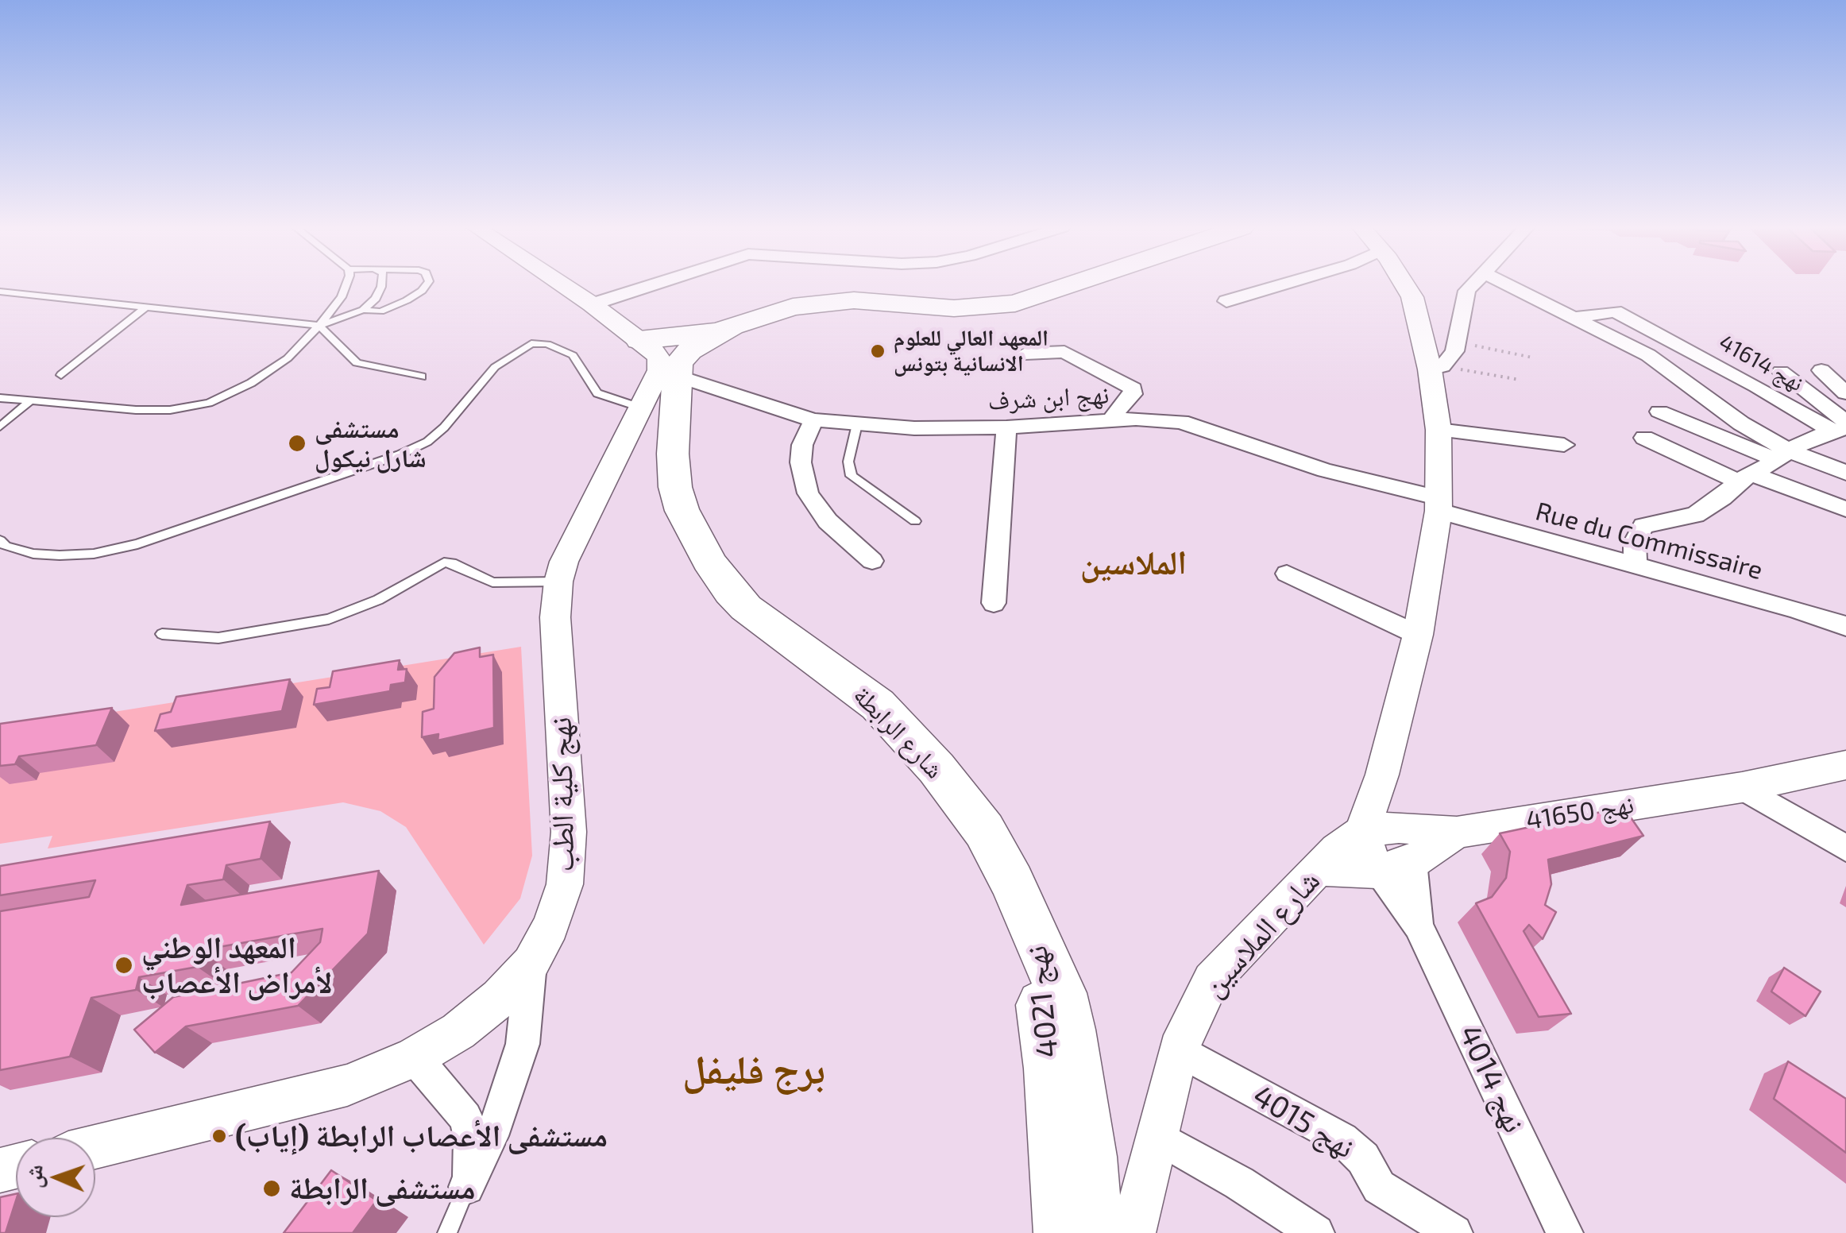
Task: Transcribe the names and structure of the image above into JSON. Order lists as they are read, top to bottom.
{
  "streets": {
    "main road": ["شارع الرابطة", "نهج 4021"],
    "street": [
      "نهج 41614",
      "نهج ابن شرف",
      "Rue du Commissaire",
      "نهج كلية الطب",
      "نهج 41650",
      "شارع الملاسين",
      "نهج 4014",
      "نهج 4015"
    ]
  },
  "crossings": [
    ["نهج ابن شرف", "Rue du Commissaire"],
    ["نهج ابن شرف", "شارع الرابطة"],
    ["نهج ابن شرف", "نهج كلية الطب"],
    ["شارع الرابطة", "نهج كلية الطب"],
    ["شارع الرابطة", "نهج 4021"],
    ["نهج 41650", "شارع الملاسين"],
    ["نهج 41650", "نهج 4014"],
    ["شارع الملاسين", "نهج 4015"]
  ],
  "districts": ["الملاسين", "برج فليفل"],
  "places": [
    "المعهد العالي للعلوم الانسانية بتونس",
    "مستشفى شارل نيكول",
    "المعهد الوطني لأمراض الأعصاب",
    "مستشفى الأعصاب الرابطة (إياب)",
    "مستشفى الرابطة"
  ],
  "north": "left"
}
